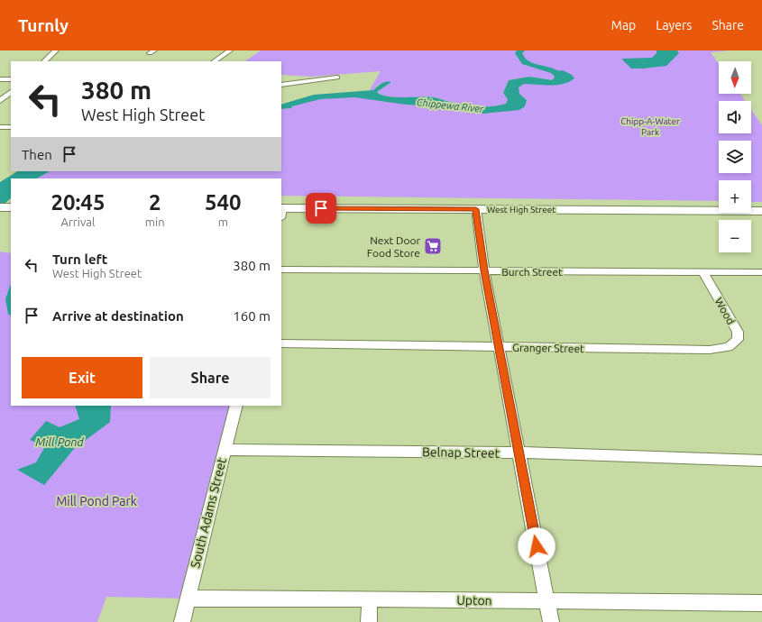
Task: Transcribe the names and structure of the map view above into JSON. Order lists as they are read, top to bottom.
{
  "streets": {
    "main road": ["West High Street"],
    "street": [
      "Burch Street",
      "Wood",
      "Granger Street",
      "Belnap Street",
      "South Adams Street",
      "Upton"
    ]
  },
  "crossings": [
    ["Burch Street", "Wood"],
    ["Wood", "Granger Street"],
    ["Belnap Street", "South Adams Street"],
    ["South Adams Street", "Upton"]
  ],
  "water": ["Chippewa River", "Mill Pond"],
  "parks": ["Chipp-A-Water Park", "Mill Pond Park"],
  "places": {
    "supermarket": ["Next Door Food Store"]
  },
  "north": "bottom",
  "page": {
    "header": "Turnly",
    "nav": ["Map", "Layers", "Share"],
    "map_buttons": ["+", "−"],
    "turn": ["380 m", "West High Street"],
    "then": "Then",
    "eta": [
      "20:45",
      "Arrival",
      "2",
      "min",
      "540",
      "m"
    ],
    "list": [
      {
        "name": "Turn left",
        "note": "West High Street",
        "value": "380 m"
      },
      {
        "name": "Arrive at destination",
        "value": "160 m"
      }
    ],
    "buttons": ["Exit", "Share"]
  }
}
